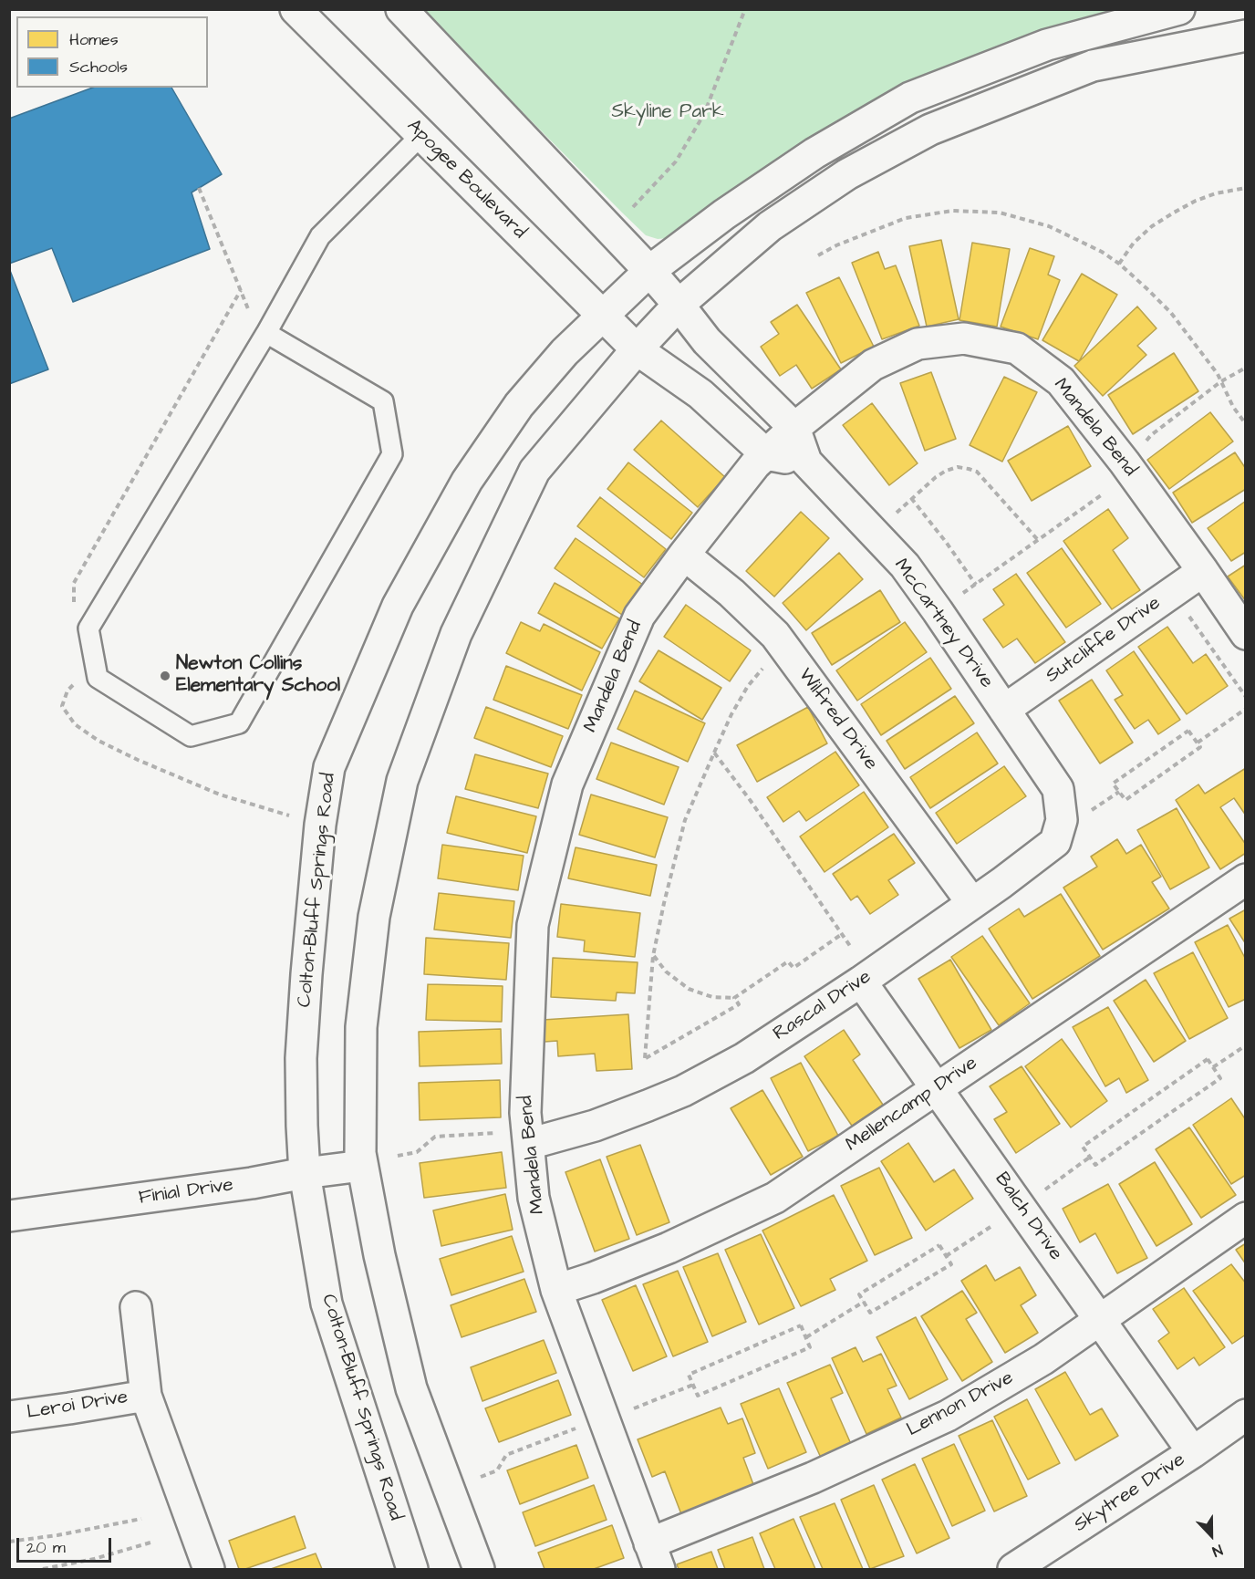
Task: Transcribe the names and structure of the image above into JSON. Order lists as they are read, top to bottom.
{
  "streets": {
    "street": [
      "Apogee Boulevard",
      "Mandela Bend",
      "McCartney Drive",
      "Sutcliffe Drive",
      "Wilfred Drive",
      "Colton-Bluff Springs Road",
      "Rascal Drive",
      "Mellencamp Drive",
      "Finial Drive",
      "Balch Drive",
      "Lennon Drive",
      "Leroi Drive",
      "Skytree Drive"
    ]
  },
  "crossings": [
    ["Apogee Boulevard", "Colton-Bluff Springs Road"],
    ["Mandela Bend", "McCartney Drive"],
    ["Mandela Bend", "Sutcliffe Drive"],
    ["Mandela Bend", "Wilfred Drive"],
    ["Mandela Bend", "Rascal Drive"],
    ["Mandela Bend", "Mellencamp Drive"],
    ["Mandela Bend", "Lennon Drive"],
    ["McCartney Drive", "Sutcliffe Drive"],
    ["McCartney Drive", "Rascal Drive"],
    ["Wilfred Drive", "Rascal Drive"],
    ["Colton-Bluff Springs Road", "Finial Drive"],
    ["Rascal Drive", "Balch Drive"],
    ["Mellencamp Drive", "Balch Drive"],
    ["Balch Drive", "Lennon Drive"],
    ["Balch Drive", "Skytree Drive"]
  ],
  "parks": ["Skyline Park"],
  "places": ["Newton Collins Elementary School"],
  "legend": ["Homes", "Schools"],
  "scale_bar": "20 m",
  "north": "bottom"
}
